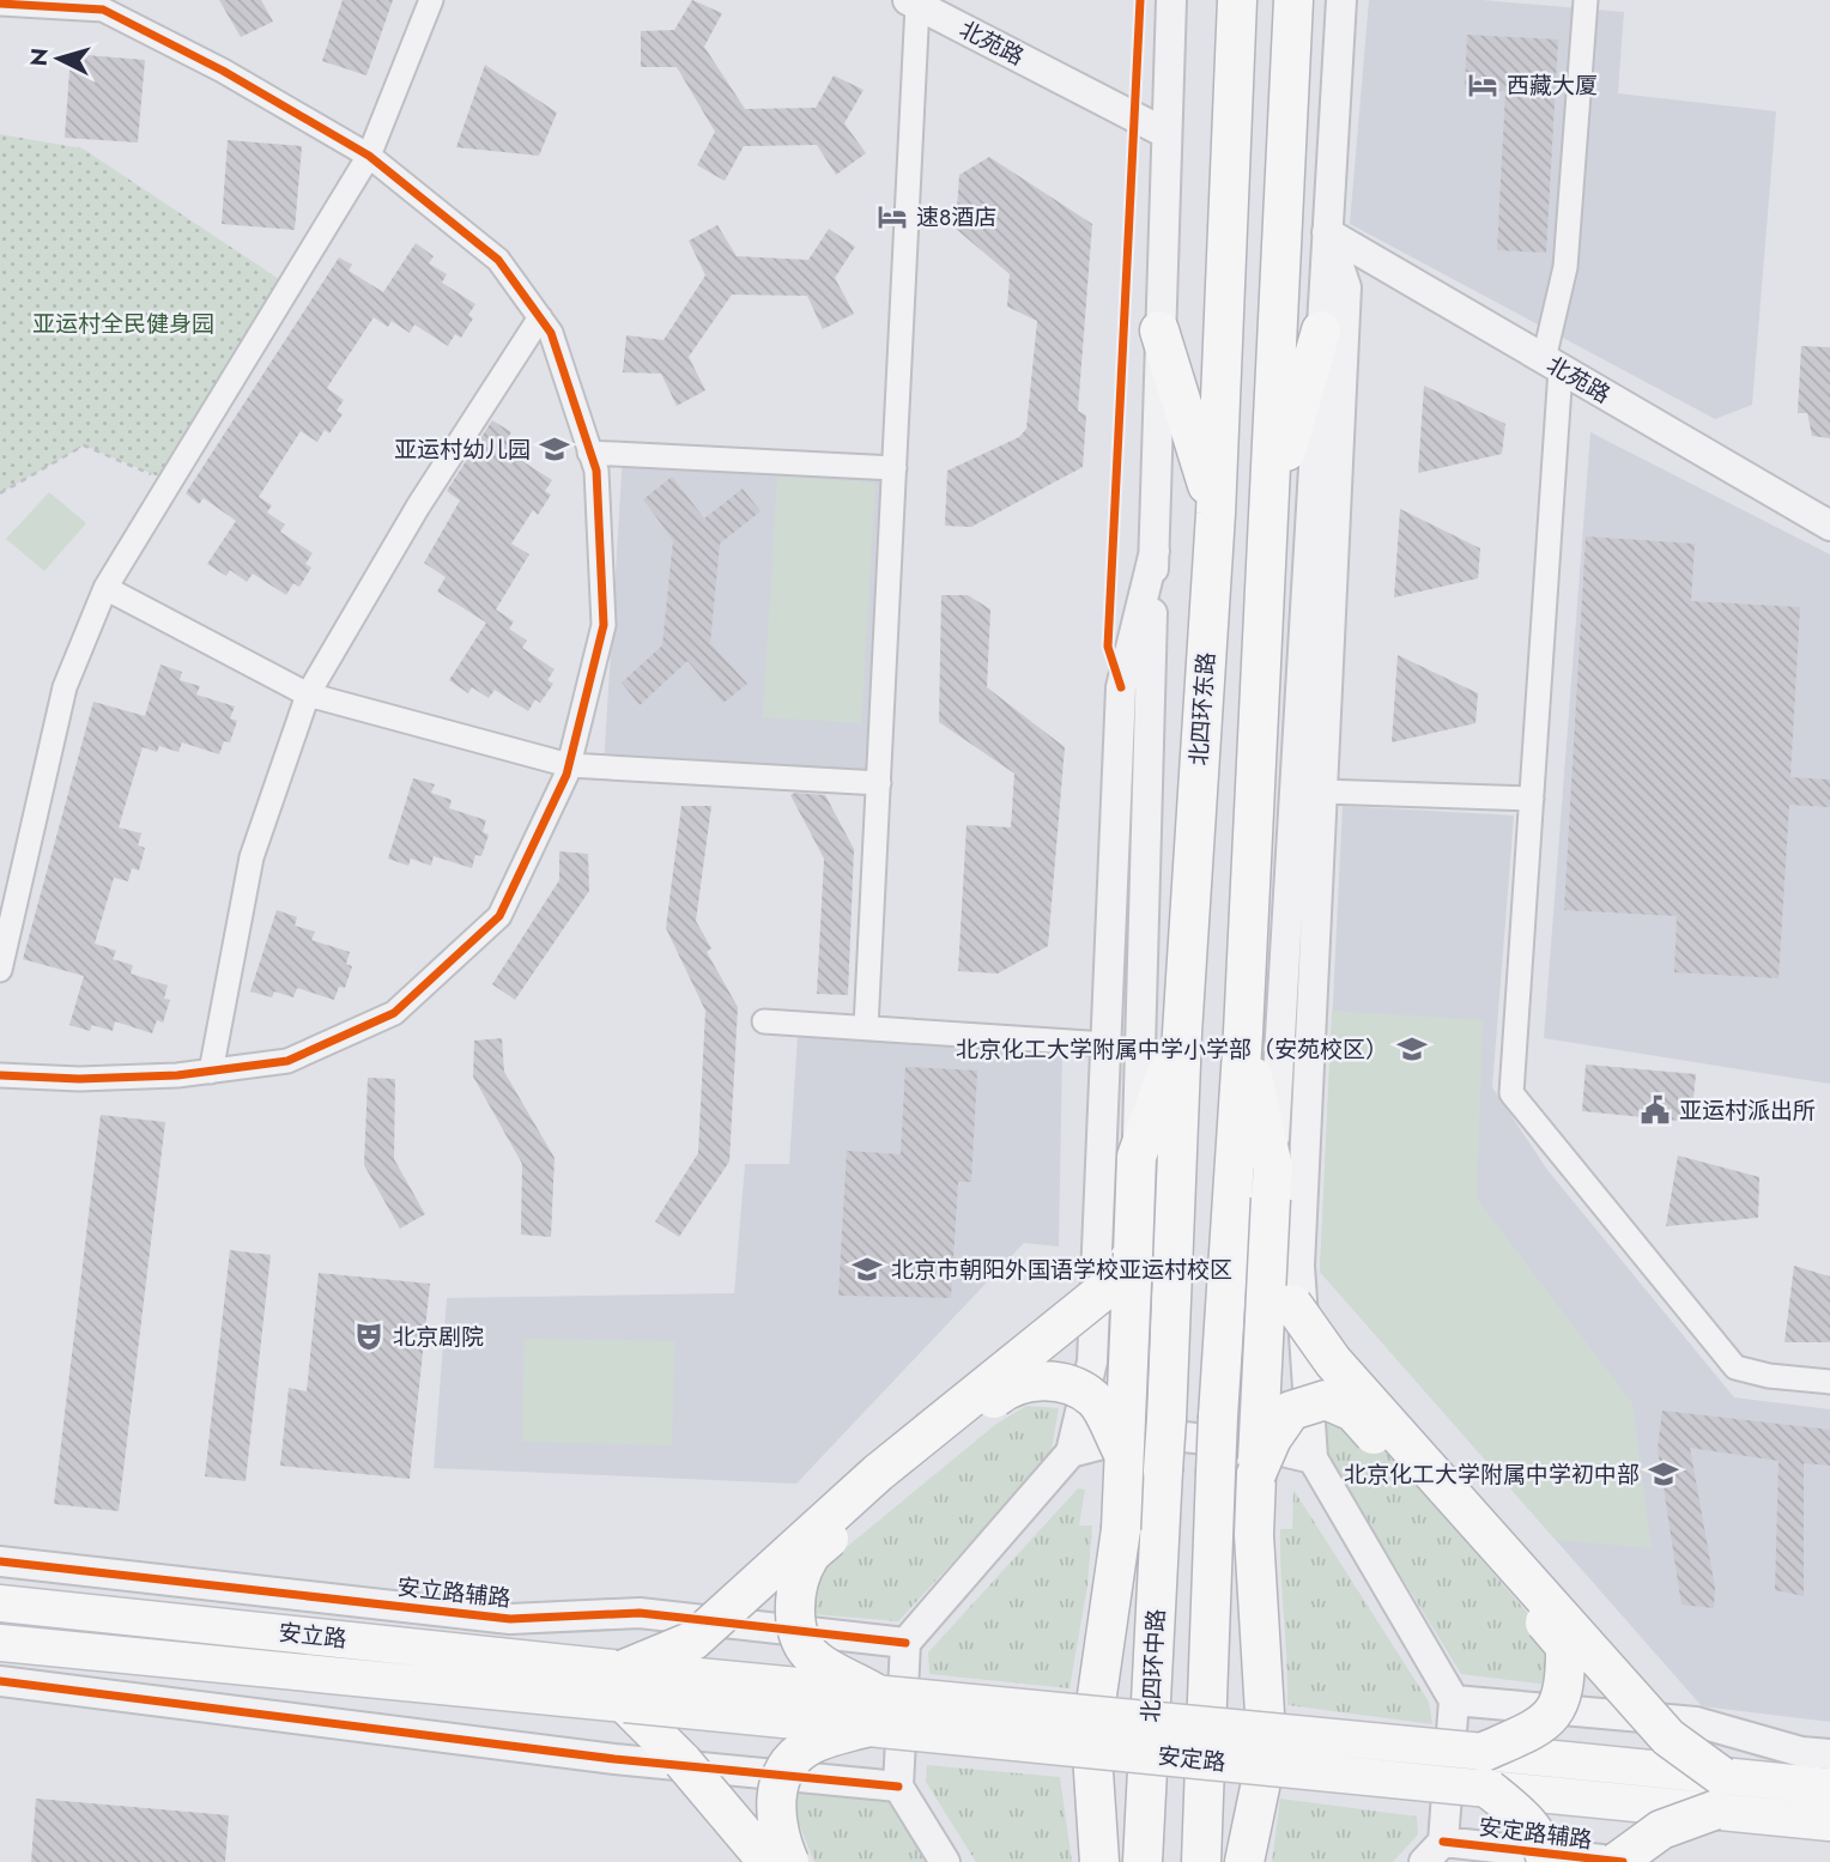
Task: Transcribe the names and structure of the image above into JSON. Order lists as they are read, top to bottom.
{
  "streets": {
    "highway": ["北四环东路", "北四环中路"],
    "main road": ["安立路", "安定路"],
    "street": ["北苑路", "安立路辅路", "安定路辅路"]
  },
  "crossings": [
    ["北四环东路", "北四环中路"],
    ["安立路", "安定路"]
  ],
  "parks": ["亚运村全民健身园"],
  "places": {
    "hotel": ["西藏大厦", "速8酒店"],
    "school or university": [
      "亚运村幼儿园",
      "北京化工大学附属中学小学部（安苑校区）",
      "北京市朝阳外国语学校亚运村校区",
      "北京化工大学附属中学初中部"
    ],
    "public building": ["亚运村派出所"],
    "theatre": ["北京剧院"]
  },
  "north": "left"
}
